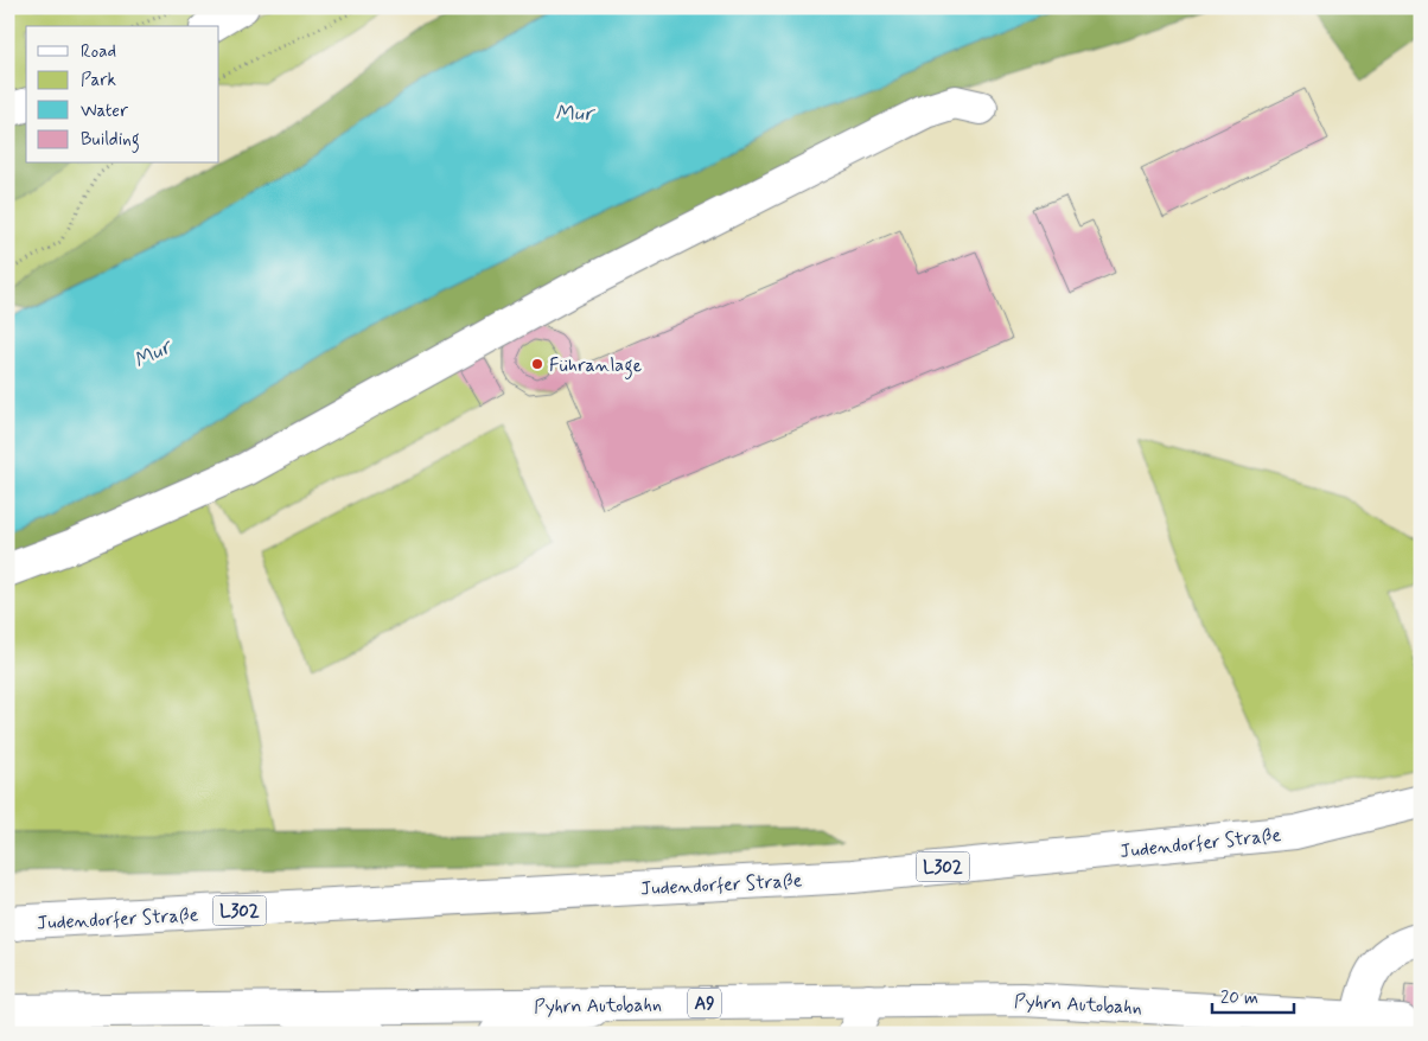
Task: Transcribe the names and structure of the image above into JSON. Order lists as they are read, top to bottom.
{
  "streets": {
    "main road": [
      "Judendorfer Straße",
      "L302",
      "A9",
      "Pyhrn Autobahn"
    ]
  },
  "water": ["Mur"],
  "places": ["Führanlage"],
  "legend": [
    "Road",
    "Park",
    "Water",
    "Building"
  ],
  "scale_bar": "20 m"
}
